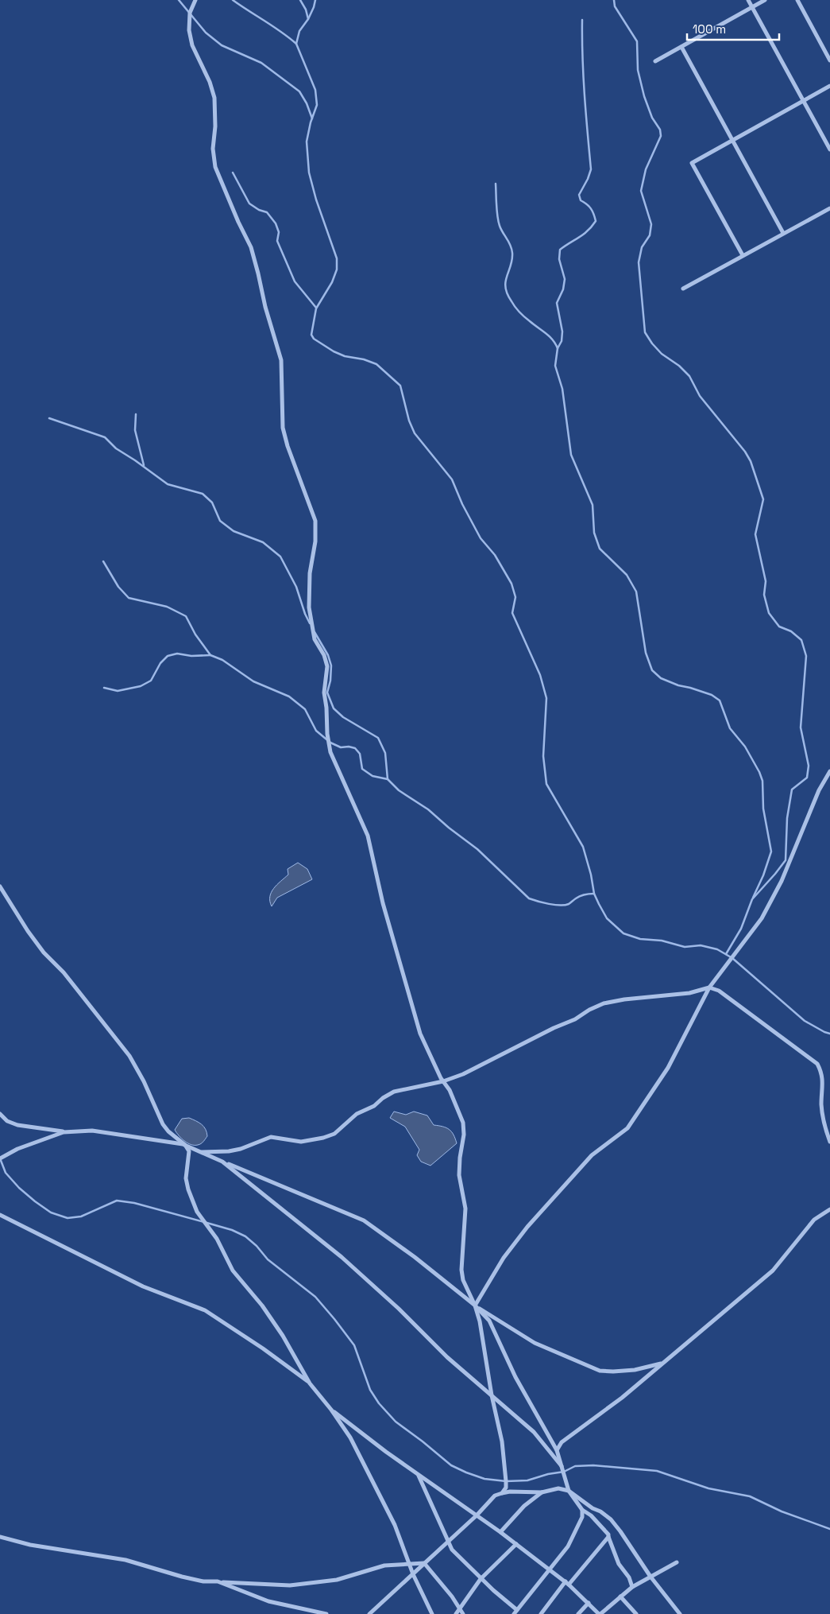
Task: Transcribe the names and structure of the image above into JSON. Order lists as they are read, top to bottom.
{
  "scale_bar": "100 m"
}
